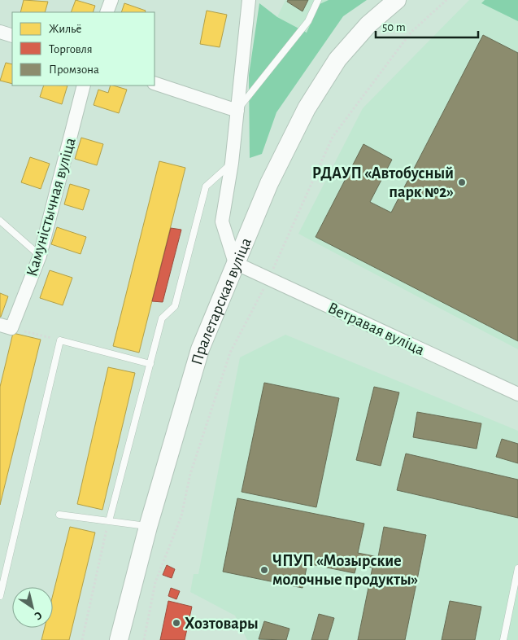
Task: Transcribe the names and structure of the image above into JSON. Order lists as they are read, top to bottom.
{
  "streets": {
    "main road": ["Пралетарская вуліца"],
    "street": ["Камуністычная вуліца", "Ветравая вуліца"]
  },
  "crossings": [
    ["Пралетарская вуліца", "Ветравая вуліца"]
  ],
  "places": ["РДАУП «Автобусный парк №2»", "ЧПУП «Мозырские молочные продукты»", "Хозтовары"],
  "legend": ["Жильё", "Торговля", "Промзона"],
  "scale_bar": "50 m",
  "north": "bottom right"
}
